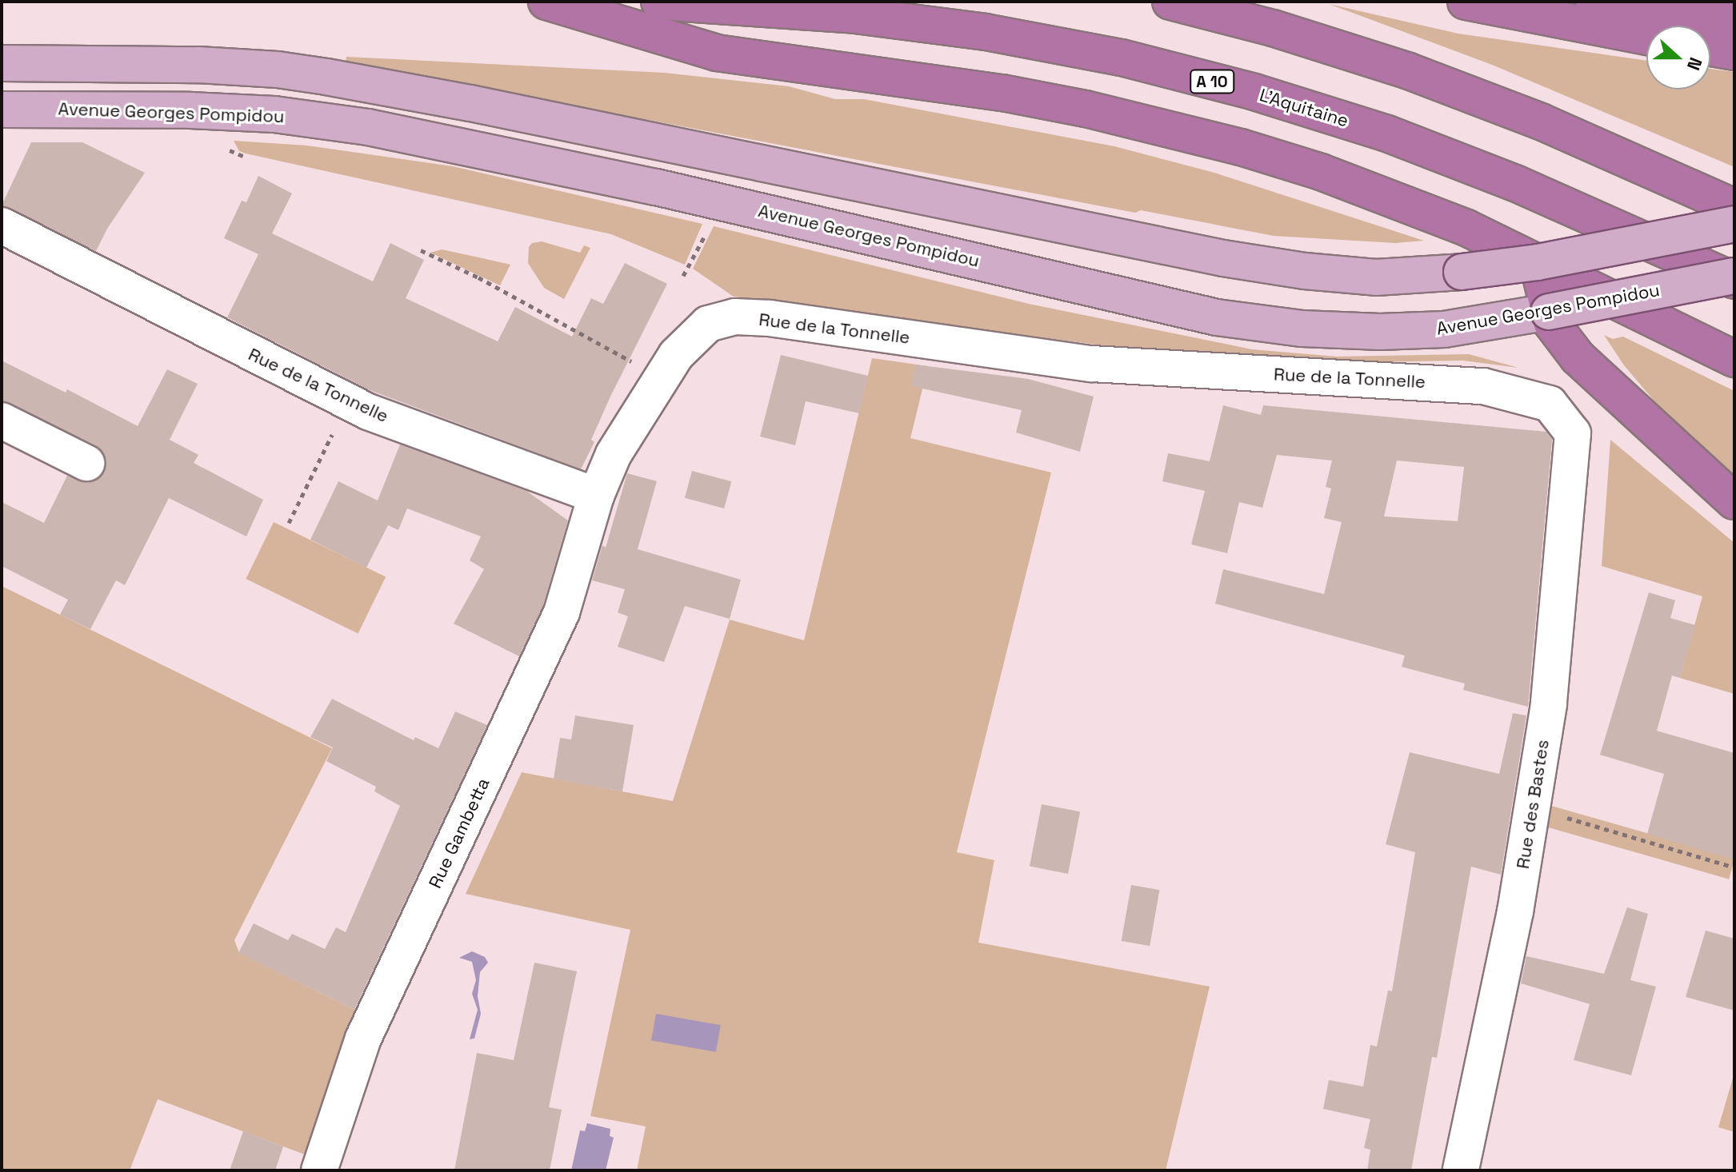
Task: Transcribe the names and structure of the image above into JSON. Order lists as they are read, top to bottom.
{
  "streets": {
    "highway": ["A 10", "L'Aquitaine"],
    "main road": ["Avenue Georges Pompidou"],
    "street": ["Rue de la Tonnelle", "Rue des Bastes", "Rue Gambetta"]
  },
  "crossings": [
    ["L'Aquitaine", "Avenue Georges Pompidou"],
    ["Rue de la Tonnelle", "Rue des Bastes"],
    ["Rue de la Tonnelle", "Rue Gambetta"]
  ],
  "north": "right"
}
